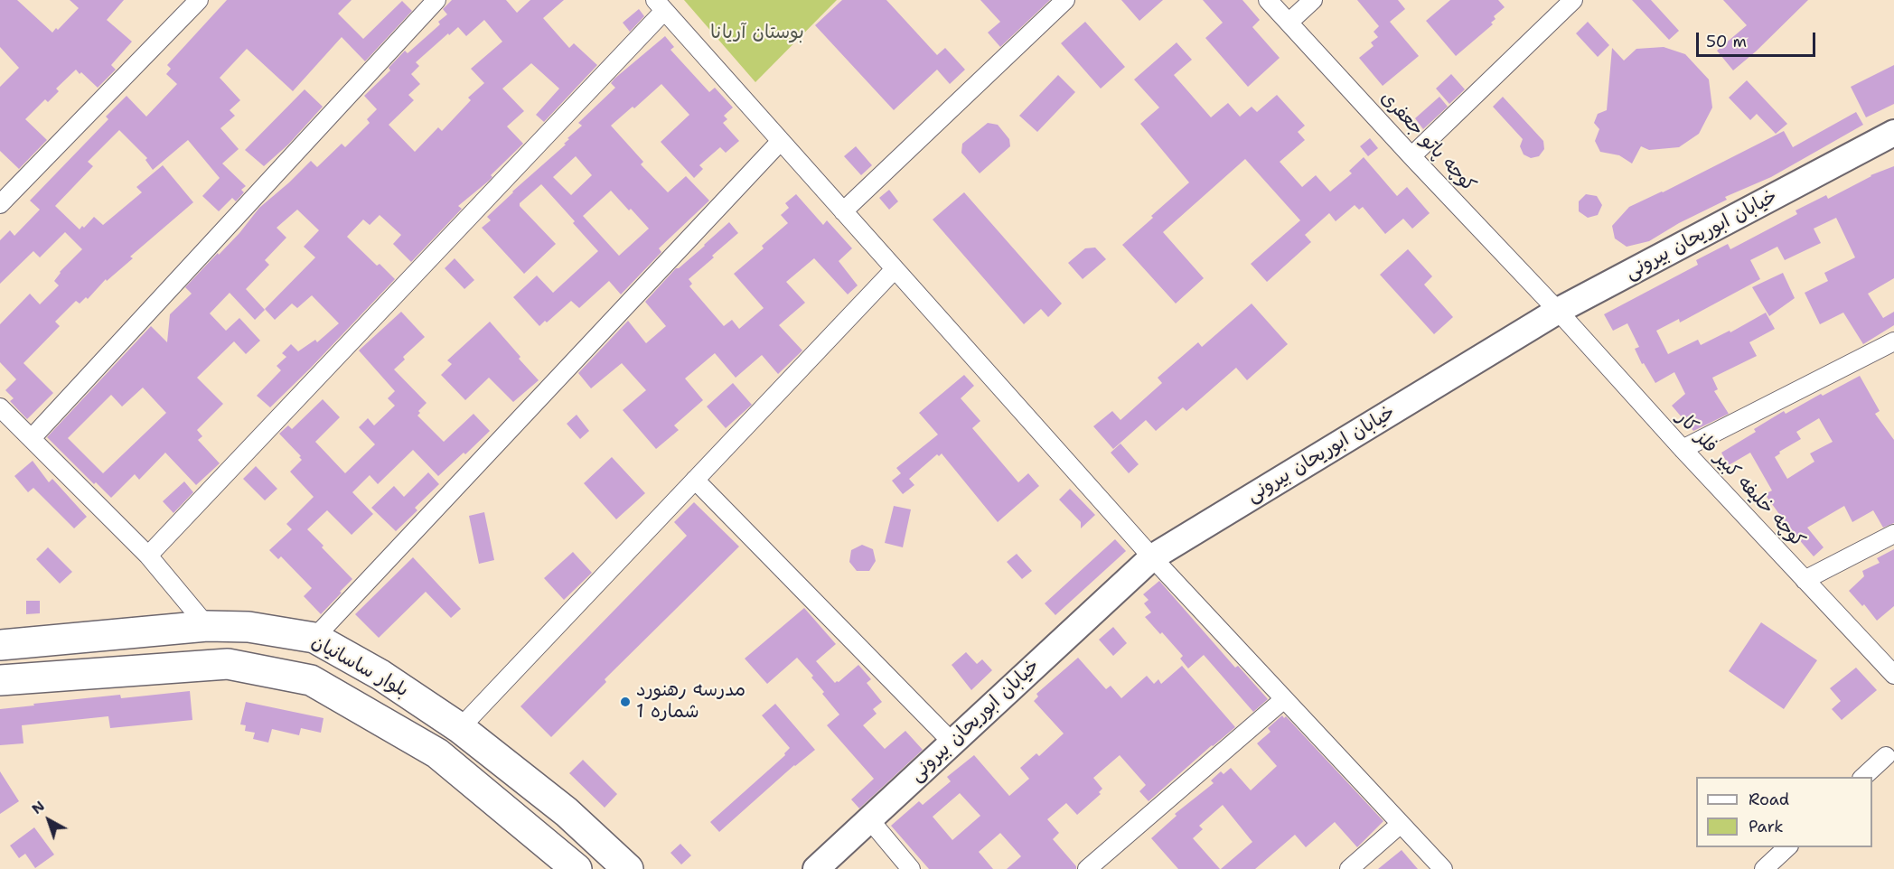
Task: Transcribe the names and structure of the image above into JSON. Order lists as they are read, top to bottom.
{
  "streets": {
    "highway": ["بلوار ساسانیان"],
    "street": ["کوچه پاتو جعفری", "خیابان ابوریحان بیرونی", "کوچه خلیفه کبیر فلز کار"]
  },
  "crossings": [
    ["کوچه پاتو جعفری", "خیابان ابوریحان بیرونی"],
    ["کوچه پاتو جعفری", "کوچه خلیفه کبیر فلز کار"],
    ["خیابان ابوریحان بیرونی", "کوچه خلیفه کبیر فلز کار"]
  ],
  "parks": ["بوستان آریانا"],
  "places": ["مدرسه رهنورد شماره 1"],
  "legend": ["Road", "Park"],
  "scale_bar": "50 m",
  "north": "top left"
}
